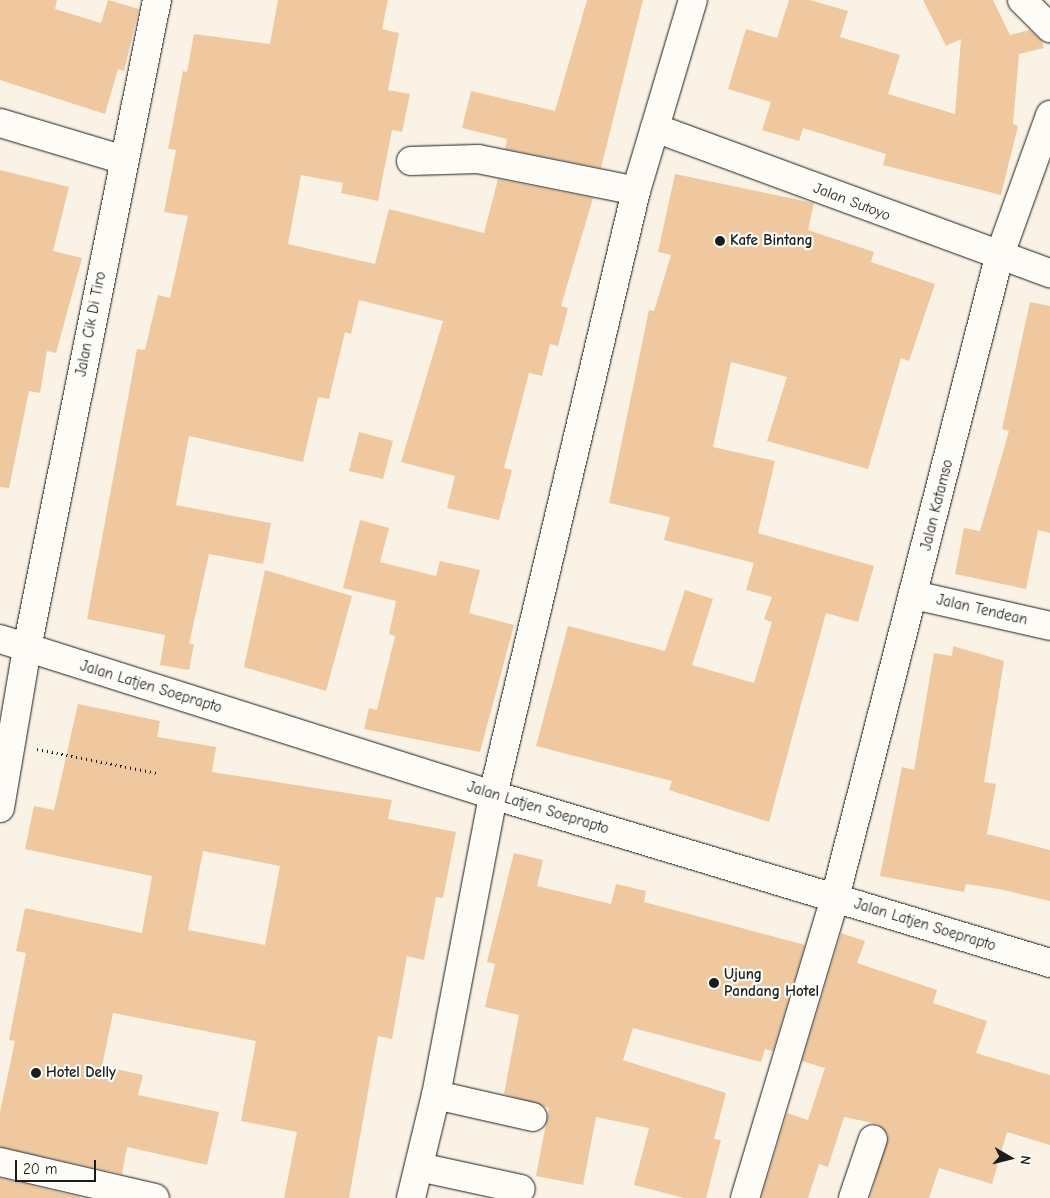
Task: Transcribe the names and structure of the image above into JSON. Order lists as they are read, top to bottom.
{
  "streets": {
    "street": [
      "Jalan Sutoyo",
      "Jalan Cik Di Tiro",
      "Jalan Katamso",
      "Jalan Tendean",
      "Jalan Latjen Soeprapto"
    ]
  },
  "crossings": [
    ["Jalan Sutoyo", "Jalan Katamso"],
    ["Jalan Cik Di Tiro", "Jalan Latjen Soeprapto"],
    ["Jalan Katamso", "Jalan Tendean"],
    ["Jalan Katamso", "Jalan Latjen Soeprapto"]
  ],
  "places": ["Kafe Bintang", "Ujung Pandang Hotel", "Hotel Delly"],
  "scale_bar": "20 m",
  "north": "right"
}
